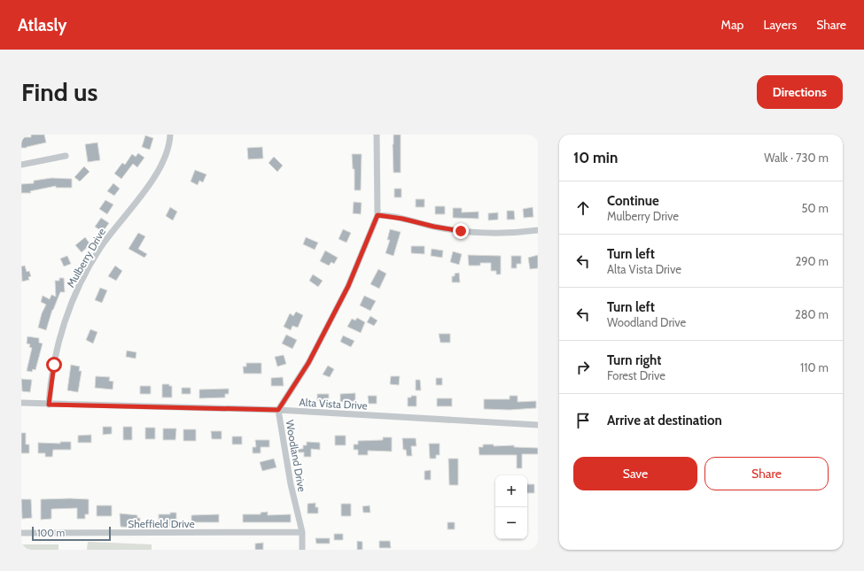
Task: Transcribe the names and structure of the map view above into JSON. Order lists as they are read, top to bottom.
{
  "streets": {
    "street": [
      "Mulberry Drive",
      "Alta Vista Drive",
      "Woodland Drive",
      "Sheffield Drive"
    ]
  },
  "crossings": [
    ["Mulberry Drive", "Alta Vista Drive"],
    ["Alta Vista Drive", "Woodland Drive"],
    ["Woodland Drive", "Sheffield Drive"]
  ],
  "scale_bar": "100 m",
  "page": {
    "header": "Atlasly",
    "nav": ["Map", "Layers", "Share"],
    "buttons": [
      "Directions",
      ["Save", "Share"]
    ],
    "title": "Find us",
    "heading": ["10 min", "Walk · 730 m"],
    "list": [
      ["Continue", "Mulberry Drive", "50 m"],
      ["Turn left", "Alta Vista Drive", "290 m"],
      ["Turn left", "Woodland Drive", "280 m"],
      ["Turn right", "Forest Drive", "110 m"],
      "Arrive at destination"
    ],
    "map_buttons": ["+", "−"],
    "scale": "100 m"
  }
}
